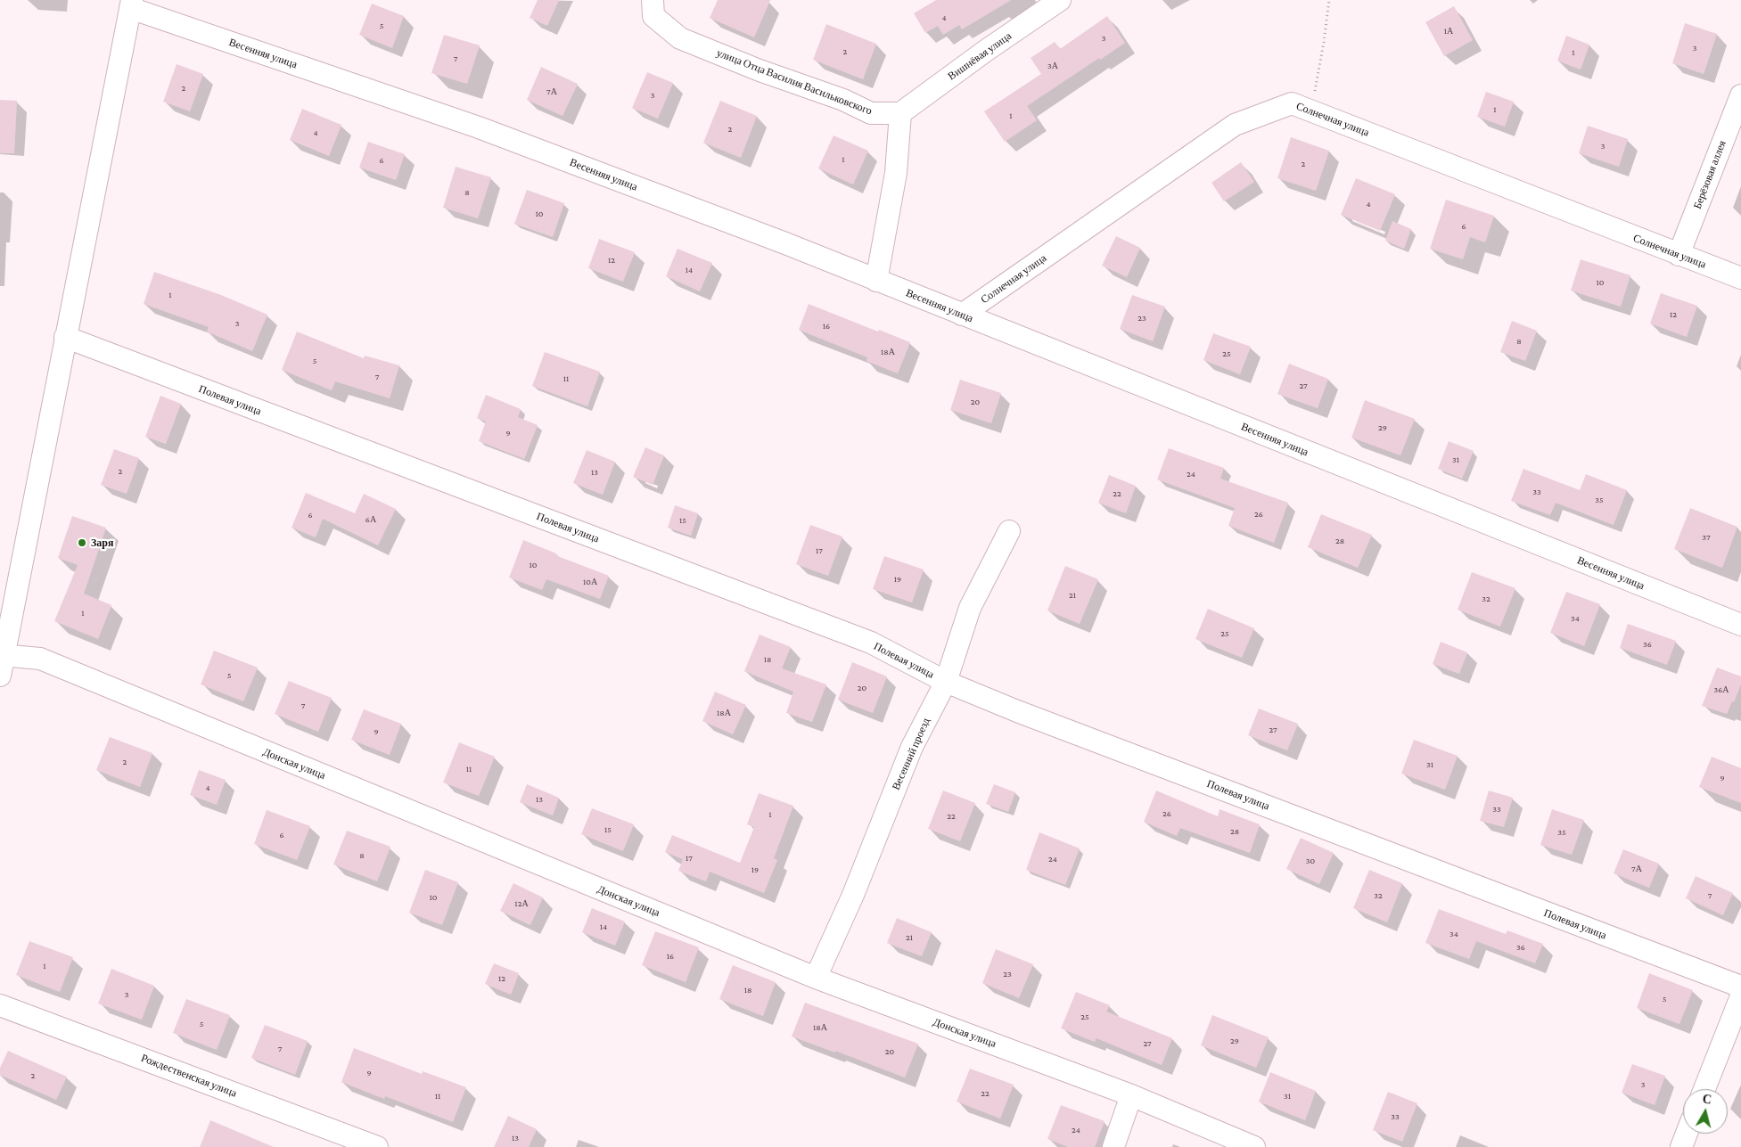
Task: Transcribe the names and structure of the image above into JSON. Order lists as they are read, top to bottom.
{
  "streets": {
    "street": [
      "Весенняя улица",
      "Вишнёвая улица",
      "улица Отца Василия Васильковского",
      "Солнечная улица",
      "Берёзовая аллея",
      "Полевая улица",
      "Весенний проезд",
      "Донская улица",
      "Рождественская улица"
    ]
  },
  "crossings": [
    ["Весенняя улица", "Солнечная улица"],
    ["Вишнёвая улица", "улица Отца Василия Васильковского"],
    ["Солнечная улица", "Берёзовая аллея"],
    ["Полевая улица", "Весенний проезд"],
    ["Весенний проезд", "Донская улица"]
  ],
  "places": ["Заря"],
  "house_numbers": [
    "4",
    "5",
    "1А",
    "3",
    "3",
    "2",
    "1",
    "7",
    "3А",
    "2",
    "7А",
    "3",
    "1",
    "1",
    "2",
    "4",
    "3",
    "1",
    "6",
    "2",
    "8",
    "4",
    "10",
    "6",
    "12",
    "14",
    "10",
    "1",
    "12",
    "23",
    "3",
    "16",
    "8",
    "18А",
    "25",
    "5",
    "7",
    "11",
    "27",
    "20",
    "29",
    "9",
    "31",
    "2",
    "13",
    "24",
    "33",
    "22",
    "35",
    "26",
    "6",
    "6А",
    "15",
    "37",
    "28",
    "17",
    "10",
    "19",
    "10А",
    "21",
    "32",
    "1",
    "34",
    "25",
    "36",
    "18",
    "5",
    "20",
    "36А",
    "7",
    "18А",
    "27",
    "9",
    "2",
    "31",
    "11",
    "9",
    "4",
    "13",
    "33",
    "26",
    "1",
    "22",
    "15",
    "28",
    "35",
    "6",
    "8",
    "17",
    "24",
    "30",
    "7А",
    "19",
    "32",
    "7",
    "10",
    "12А",
    "14",
    "34",
    "21",
    "36",
    "16",
    "1",
    "23",
    "12",
    "18",
    "3",
    "5",
    "25",
    "5",
    "18А",
    "29",
    "27",
    "7",
    "20",
    "9",
    "2",
    "3",
    "22",
    "11",
    "31",
    "33",
    "24",
    "13"
  ],
  "north": "top"
}
